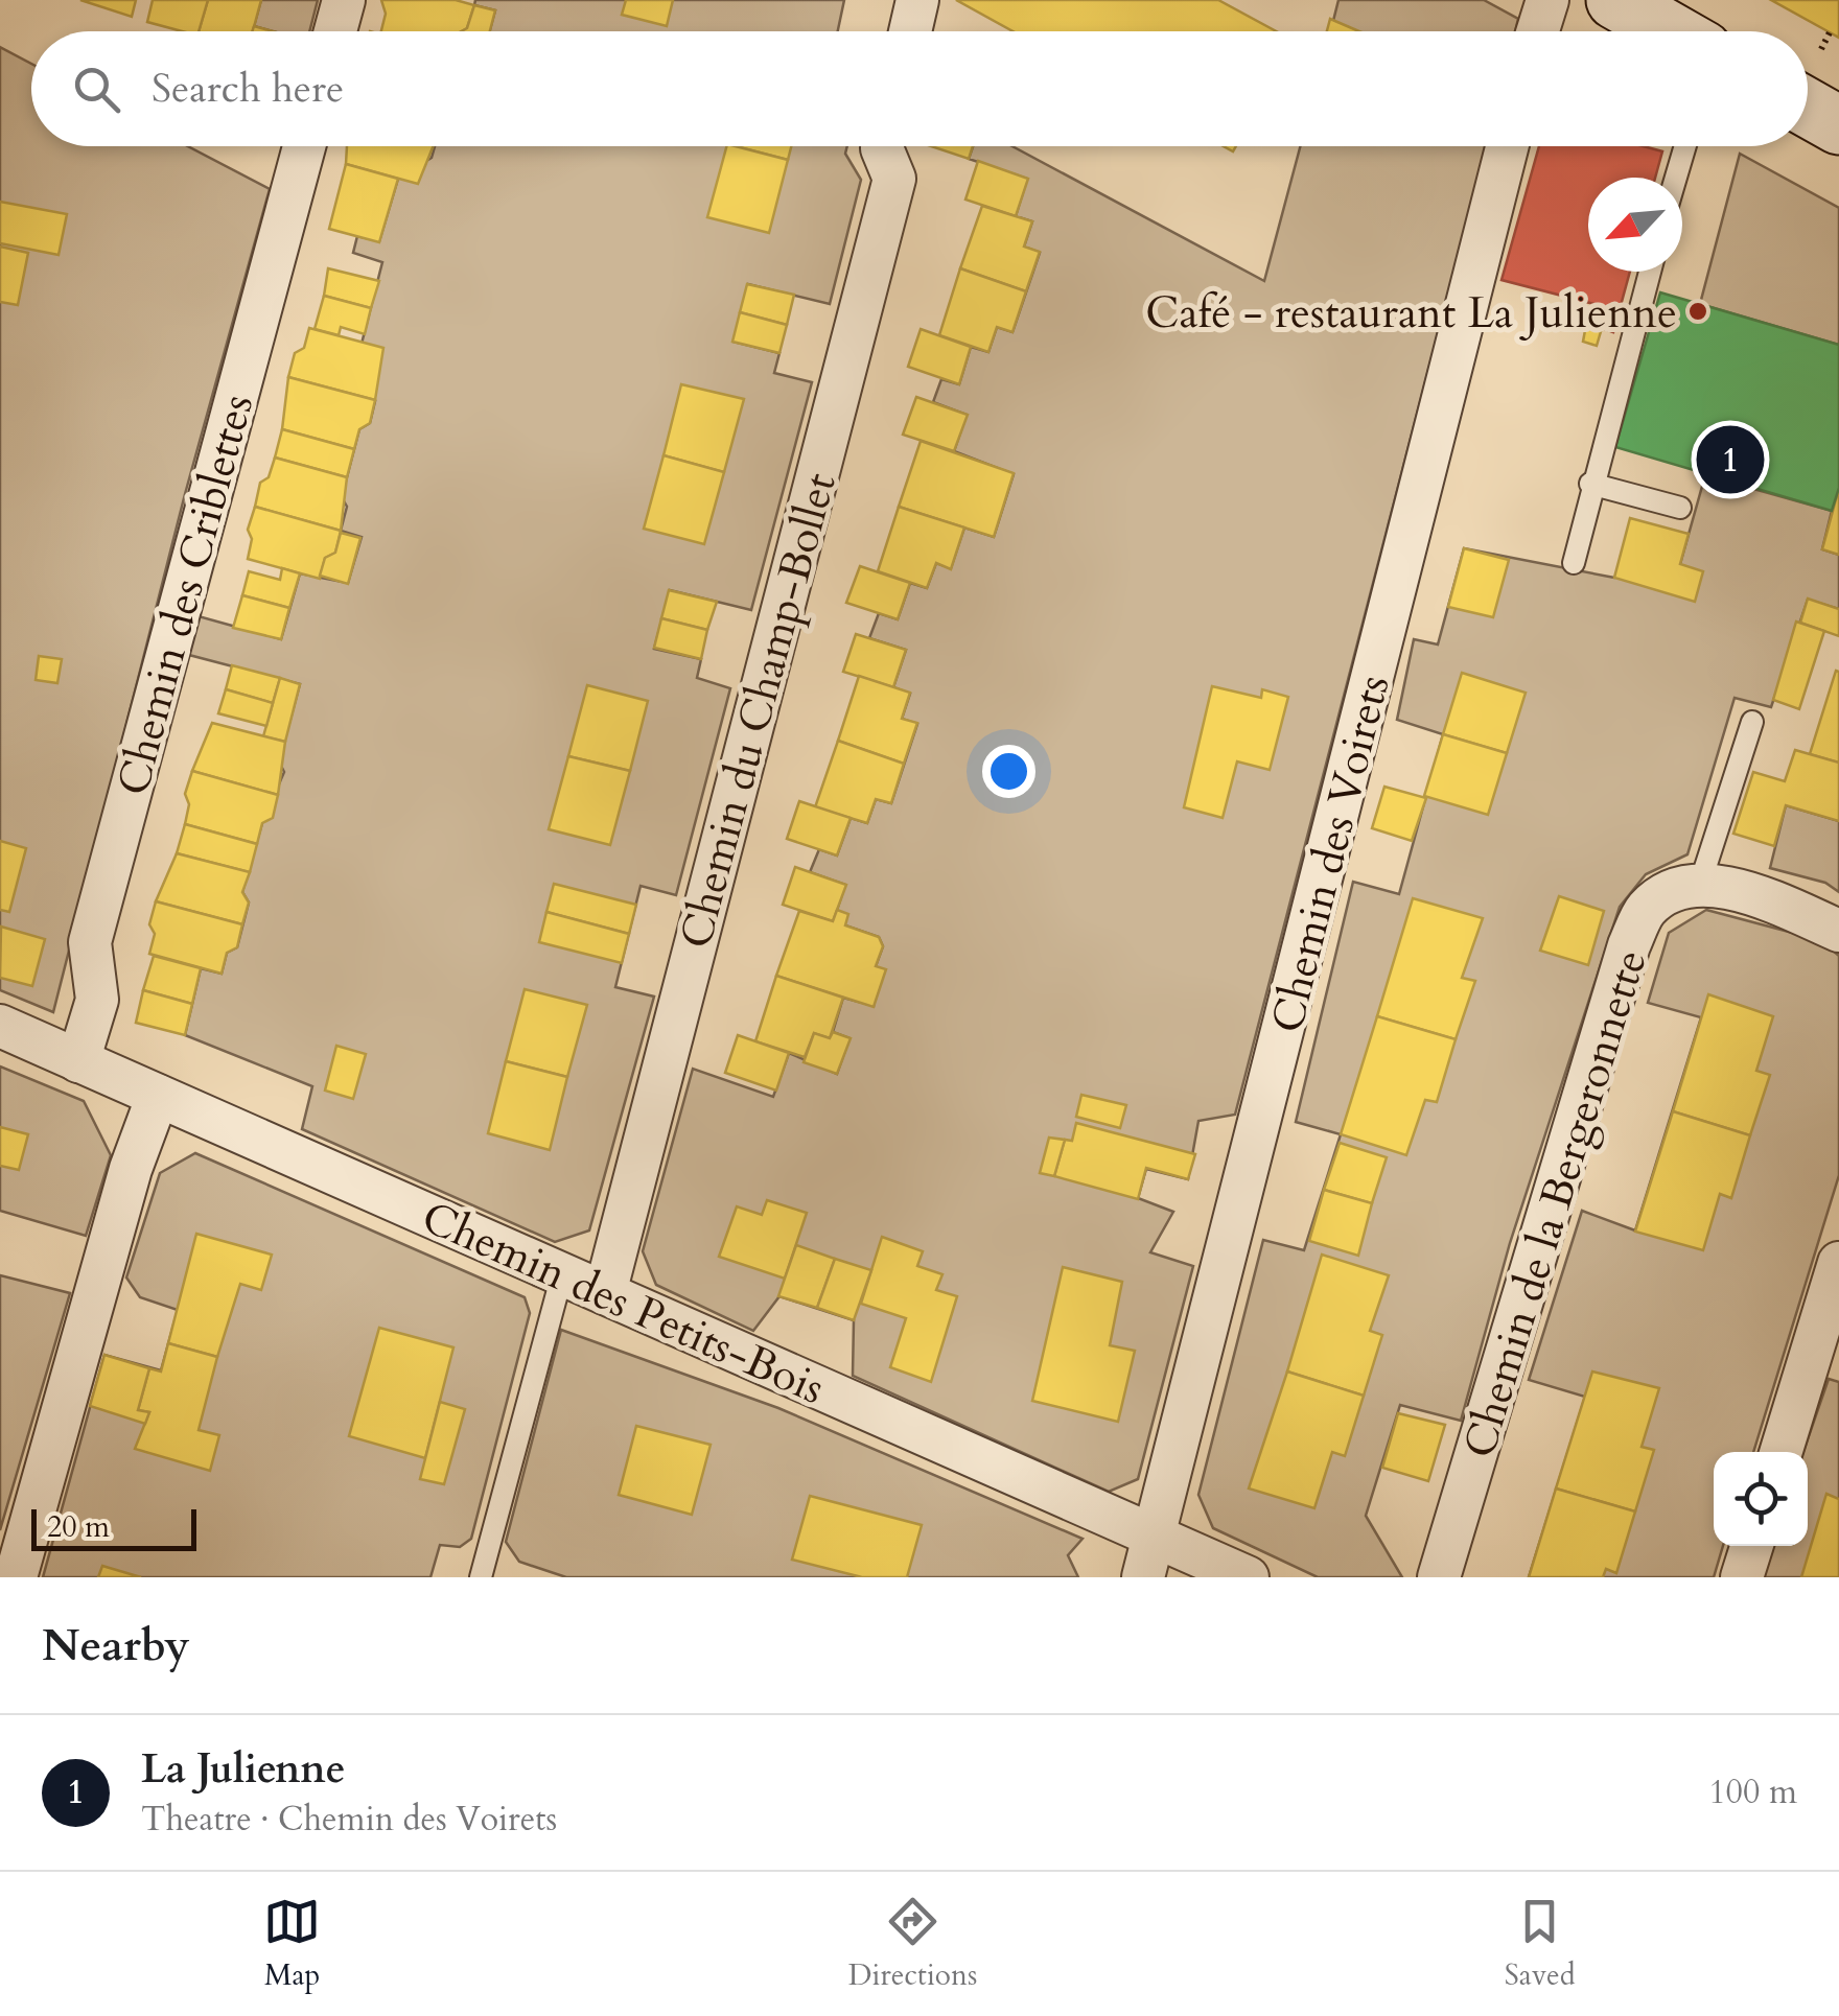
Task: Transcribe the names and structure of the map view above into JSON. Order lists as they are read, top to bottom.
{
  "streets": {
    "street": [
      "Chemin des Criblettes",
      "Chemin du Champ-Bollet",
      "Chemin des Voirets",
      "Chemin de la Bergeronnette",
      "Chemin des Petits-Bois"
    ]
  },
  "crossings": [
    ["Chemin des Criblettes", "Chemin des Petits-Bois"],
    ["Chemin du Champ-Bollet", "Chemin des Petits-Bois"],
    ["Chemin des Voirets", "Chemin des Petits-Bois"]
  ],
  "places": ["Café - restaurant La Julienne"],
  "scale_bar": "20 m",
  "north": "bottom left",
  "page": {
    "search": "Search here",
    "pins": "1",
    "scale": "20 m",
    "heading": "Nearby",
    "list": [
      {
        "mark": "1",
        "name": "La Julienne",
        "note": "Theatre · Chemin des Voirets",
        "value": "100 m"
      }
    ],
    "nav": ["Map", "Directions", "Saved"]
  }
}
